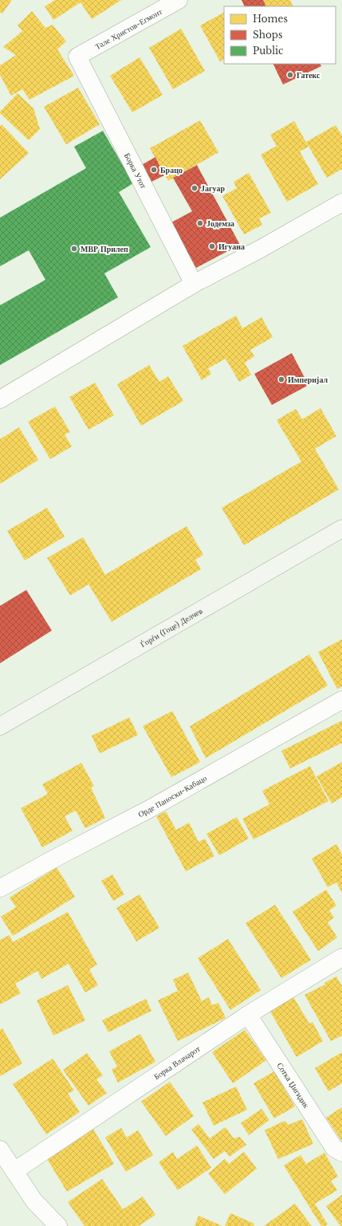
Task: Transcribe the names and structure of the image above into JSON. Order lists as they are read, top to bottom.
{
  "streets": {
    "main road": ["Ѓорѓи (Гоце) Делчев"],
    "street": [
      "Тале Христов-Егмонт",
      "Борка Утот",
      "Орде Паноски-Кабацо",
      "Борка Влачарот",
      "Сотка Џигидик"
    ]
  },
  "crossings": [
    ["Тале Христов-Егмонт", "Борка Утот"],
    ["Борка Влачарот", "Сотка Џигидик"]
  ],
  "places": [
    "Гатекс",
    "Брацо",
    "Јагуар",
    "Јодемза",
    "Игуана",
    "МВР Прилеп",
    "Империјал"
  ],
  "legend": ["Homes", "Shops", "Public"]
}
